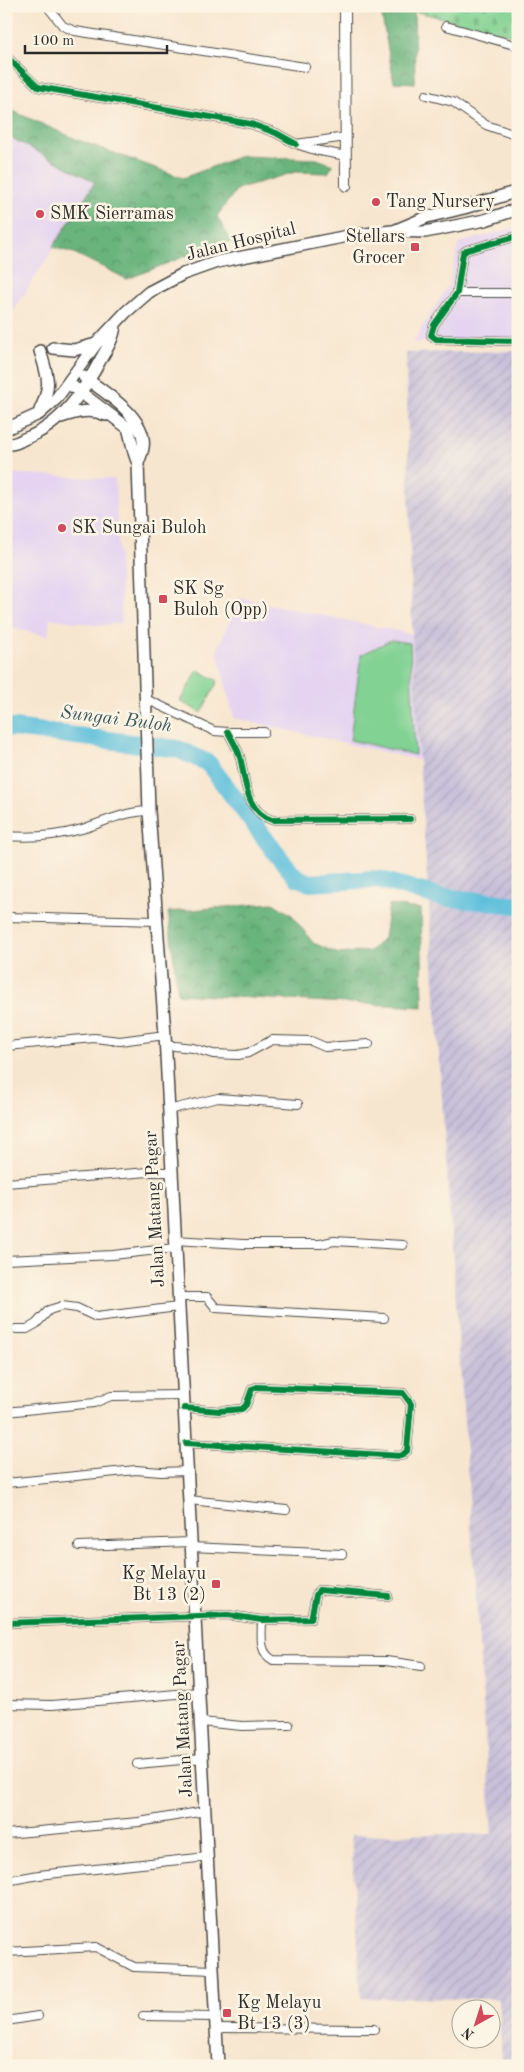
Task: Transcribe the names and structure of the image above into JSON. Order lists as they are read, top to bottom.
{
  "streets": {
    "main road": ["Jalan Hospital", "Jalan Matang Pagar"]
  },
  "crossings": [
    ["Jalan Hospital", "Jalan Matang Pagar"]
  ],
  "water": ["Sungai Buloh"],
  "places": {
    "other": ["Tang Nursery", "SMK Sierramas", "SK Sungai Buloh"],
    "transit": [
      "Stellars Grocer",
      "SK Sg Buloh (Opp)",
      "Kg Melayu Bt 13 (2)",
      "Kg Melayu Bt 13 (3)"
    ]
  },
  "scale_bar": "100 m",
  "north": "bottom left"
}
